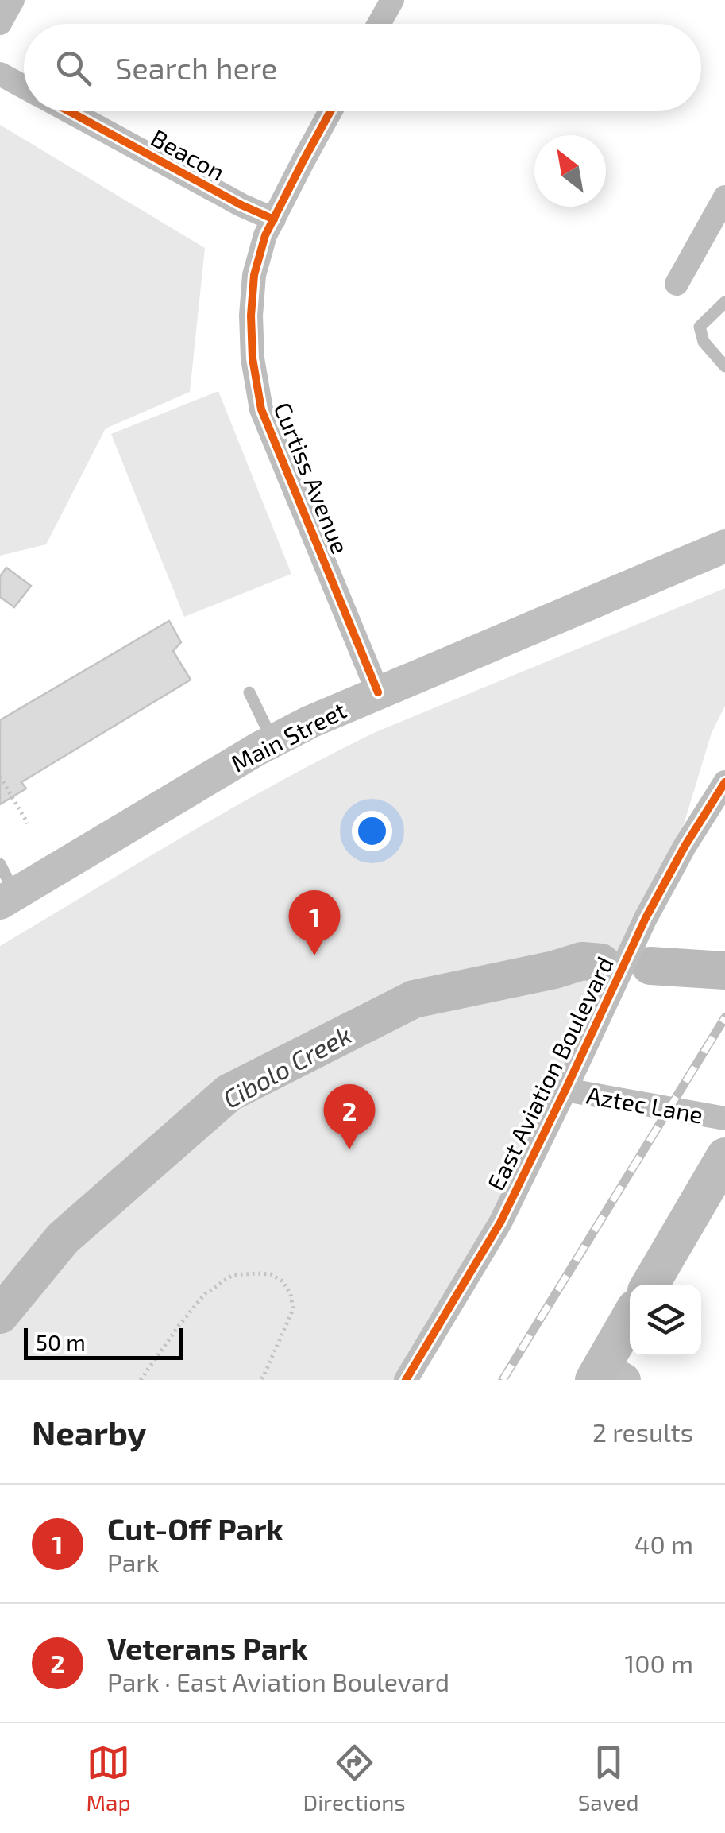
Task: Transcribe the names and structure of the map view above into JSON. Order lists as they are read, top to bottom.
{
  "streets": {
    "main road": ["Main Street"],
    "street": [
      "Beacon",
      "Curtiss Avenue",
      "East Aviation Boulevard",
      "Aztec Lane"
    ]
  },
  "crossings": [
    ["Beacon", "Curtiss Avenue"],
    ["Curtiss Avenue", "Main Street"],
    ["East Aviation Boulevard", "Aztec Lane"]
  ],
  "water": ["Cibolo Creek"],
  "scale_bar": "50 m",
  "north": "top left",
  "page": {
    "search": "Search here",
    "pins": ["1", "2"],
    "scale": "50 m",
    "heading": ["Nearby", "2 results"],
    "list": [
      {
        "mark": "1",
        "name": "Cut-Off Park",
        "note": "Park",
        "value": "40 m"
      },
      {
        "mark": "2",
        "name": "Veterans Park",
        "note": "Park · East Aviation Boulevard",
        "value": "100 m"
      }
    ],
    "nav": ["Map", "Directions", "Saved"]
  }
}
